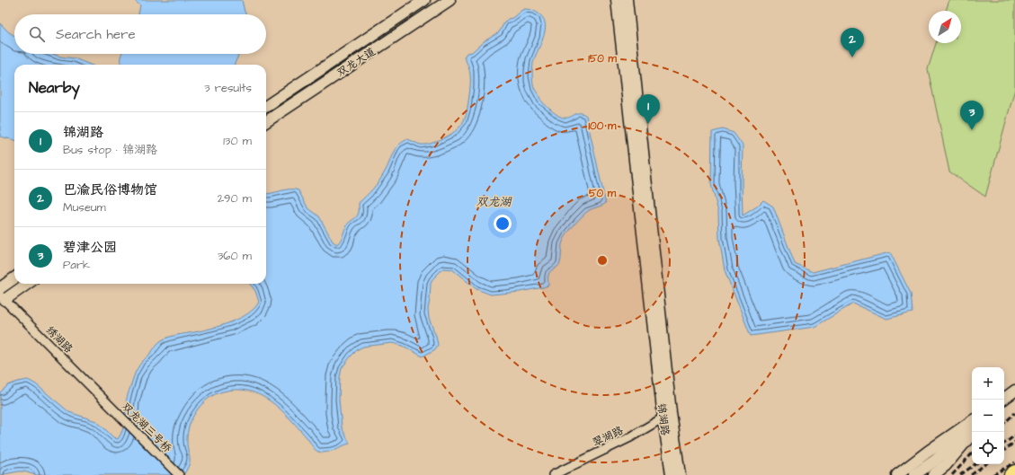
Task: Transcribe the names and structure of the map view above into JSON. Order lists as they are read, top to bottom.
{
  "streets": {
    "street": [
      "双龙大道",
      "绣湖路",
      "锦湖路",
      "双龙湖三号桥",
      "翠湖路"
    ]
  },
  "crossings": [
    ["绣湖路", "双龙湖三号桥"],
    ["锦湖路", "翠湖路"]
  ],
  "water": ["双龙湖"],
  "north": "top right",
  "page": {
    "search": "Search here",
    "pins": ["2", "1", "3"],
    "heading": ["Nearby", "3 results"],
    "list": [
      {
        "mark": "1",
        "name": "锦湖路",
        "note": "Bus stop · 锦湖路",
        "value": "130 m"
      },
      {
        "mark": "2",
        "name": "巴渝民俗博物馆",
        "note": "Museum",
        "value": "290 m"
      },
      {
        "mark": "3",
        "name": "碧津公园",
        "note": "Park",
        "value": "360 m"
      }
    ],
    "map_buttons": ["+", "−"]
  },
  "rings": ["150 m", "100 m", "50 m"]
}
